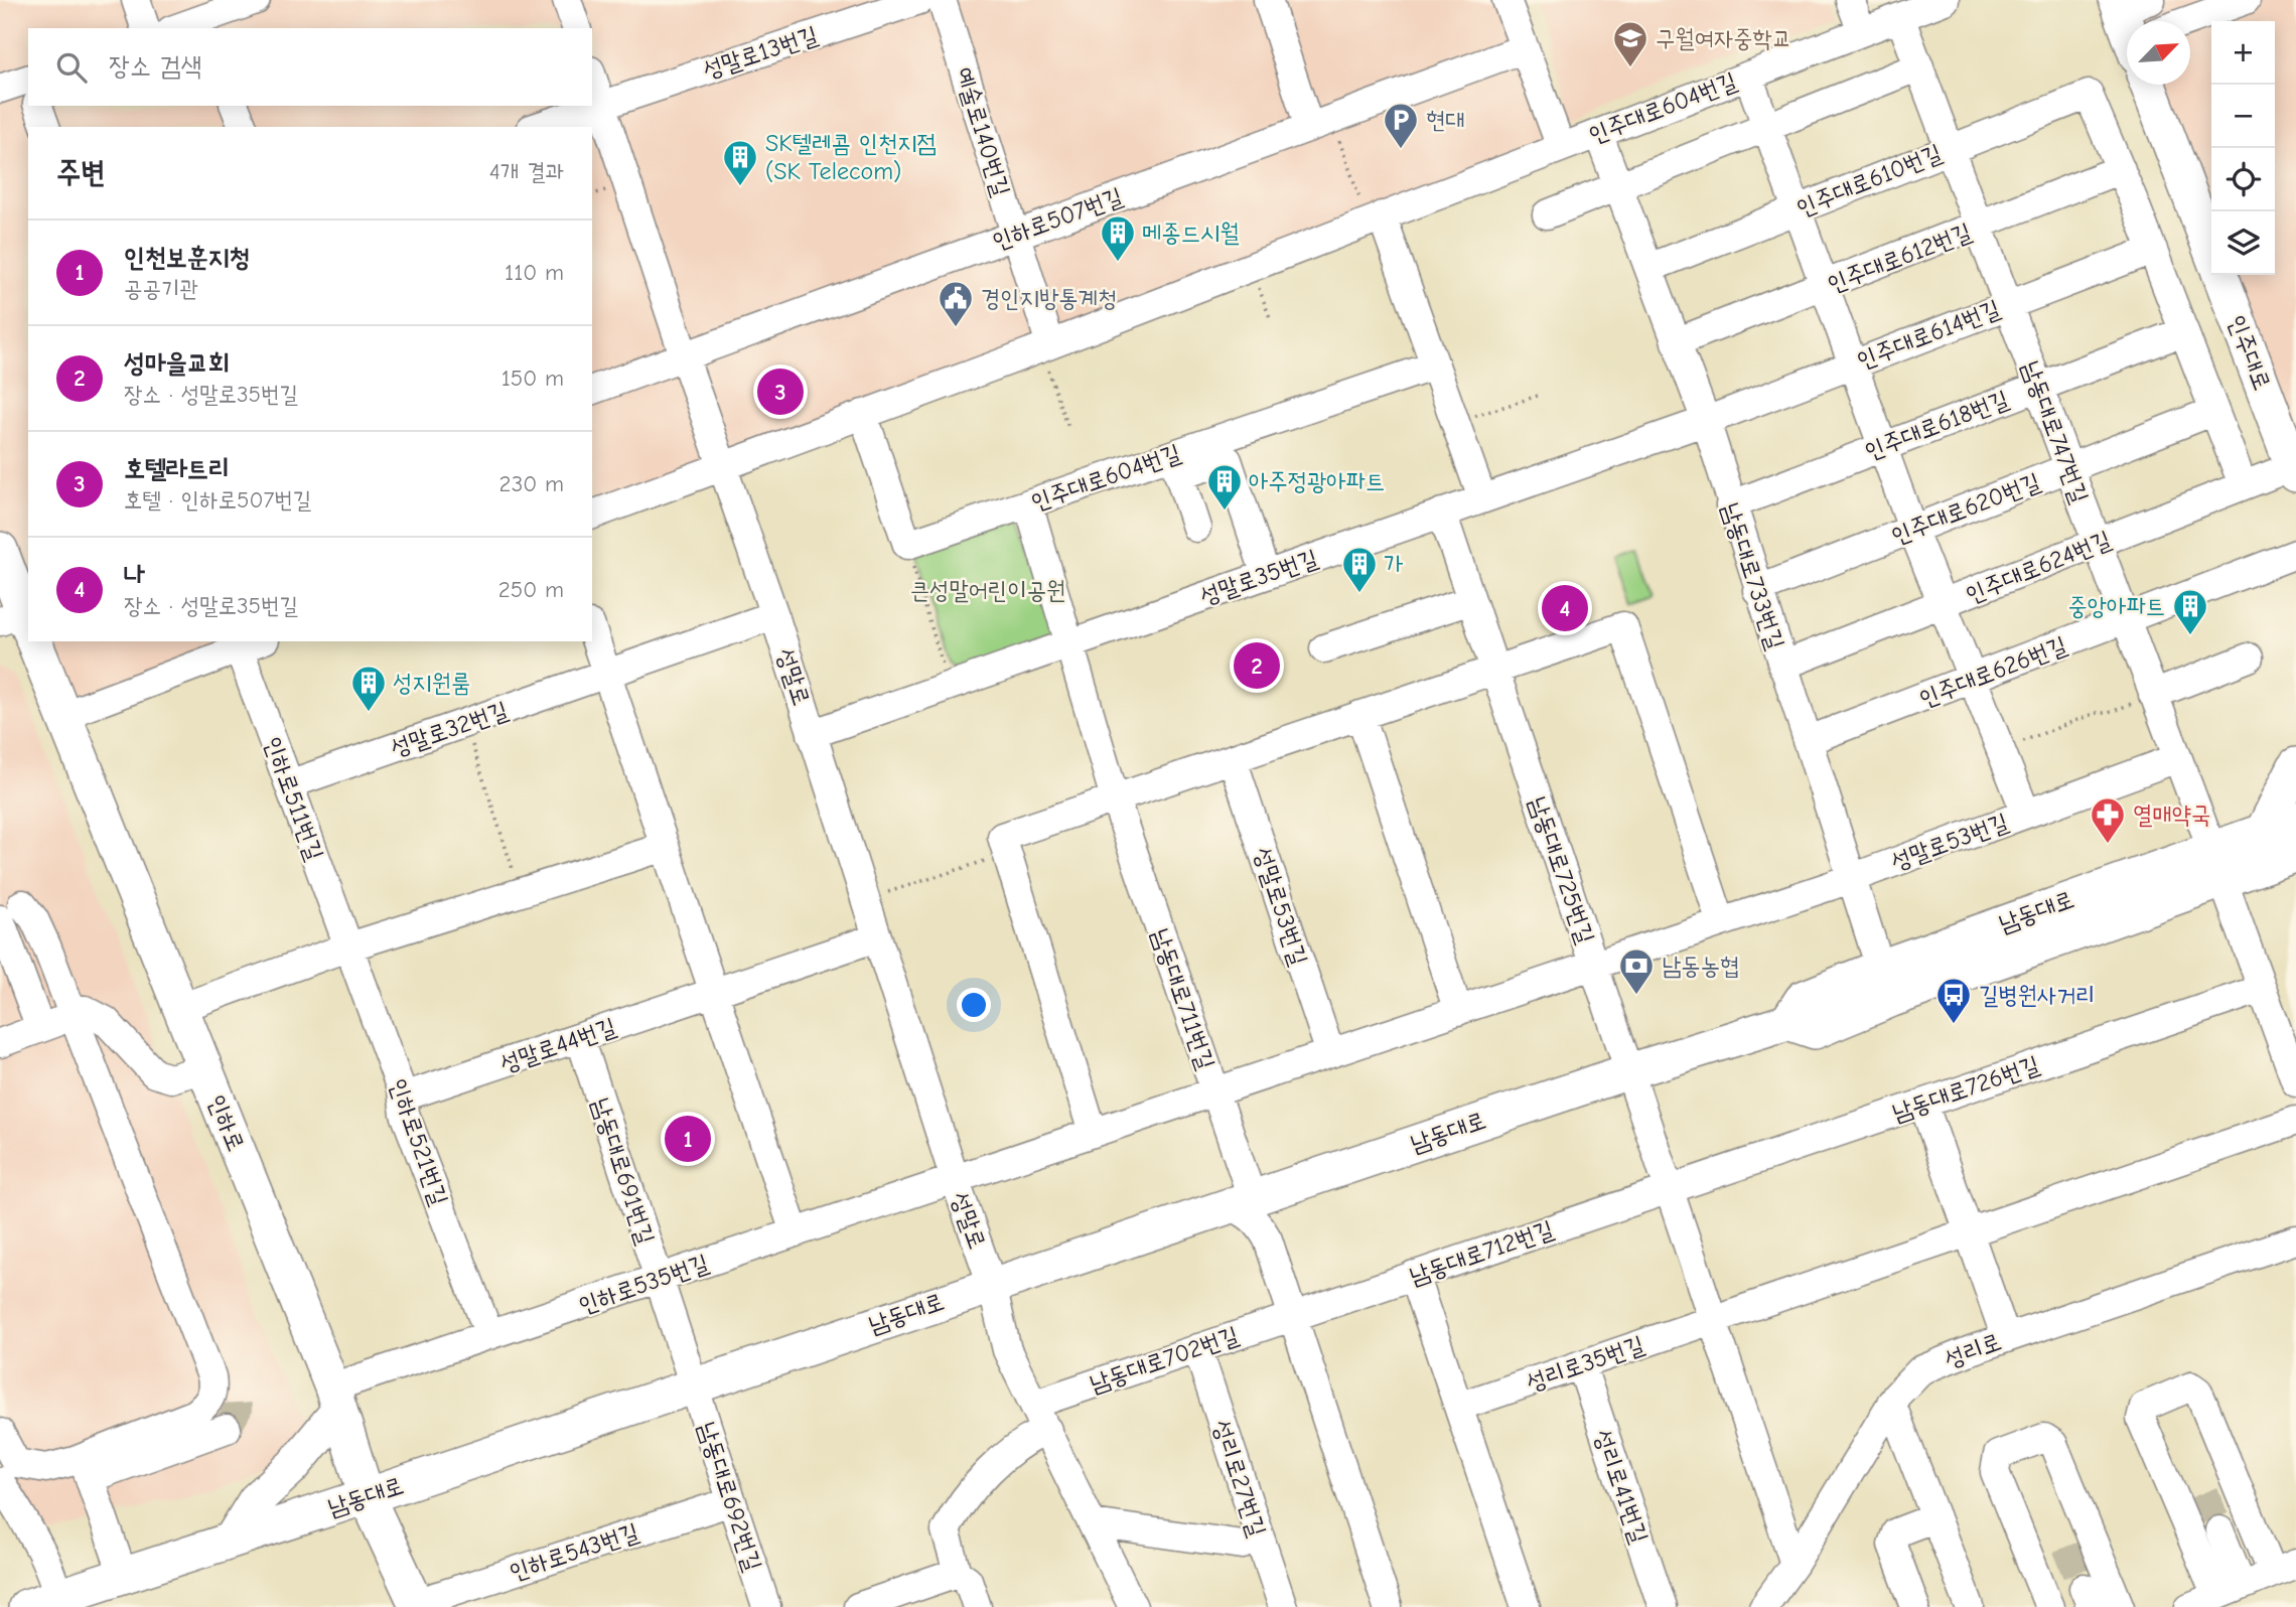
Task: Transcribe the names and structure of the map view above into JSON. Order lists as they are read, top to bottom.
{
  "streets": {
    "main road": ["인주대로", "남동대로", "인하로"],
    "street": [
      "성말로13번길",
      "인주대로604번길",
      "예술로140번길",
      "인주대로610번길",
      "인하로507번길",
      "인주대로612번길",
      "인주대로614번길",
      "인주대로618번길",
      "남동대로747번길",
      "인주대로620번길",
      "인주대로624번길",
      "남동대로733번길",
      "성말로35번길",
      "인주대로626번길",
      "성말로",
      "성말로32번길",
      "인하로511번길",
      "성말로53번길",
      "남동대로725번길",
      "남동대로711번길",
      "성말로44번길",
      "남동대로726번길",
      "인하로521번길",
      "남동대로691번길",
      "남동대로712번길",
      "인하로535번길",
      "성리로",
      "남동대로702번길",
      "성리로35번길",
      "성리로27번길",
      "성리로41번길",
      "남동대로692번길",
      "인하로543번길"
    ]
  },
  "crossings": [
    ["성말로13번길", "성말로"],
    ["인주대로604번길", "예술로140번길"],
    ["인주대로604번길", "남동대로747번길"],
    ["인주대로604번길", "남동대로733번길"],
    ["인주대로604번길", "성말로"],
    ["인주대로604번길", "남동대로711번길"],
    ["예술로140번길", "인하로507번길"],
    ["인주대로610번길", "인주대로612번길"],
    ["인주대로610번길", "남동대로747번길"],
    ["인주대로610번길", "남동대로733번길"],
    ["인하로507번길", "성말로"],
    ["인주대로612번길", "남동대로747번길"],
    ["인주대로612번길", "남동대로733번길"],
    ["인주대로614번길", "남동대로747번길"],
    ["인주대로614번길", "남동대로733번길"],
    ["인주대로614번길", "성말로35번길"],
    ["인주대로", "인주대로624번길"],
    ["인주대로618번길", "남동대로747번길"],
    ["인주대로618번길", "남동대로733번길"],
    ["남동대로747번길", "인주대로620번길"],
    ["남동대로747번길", "인주대로624번길"],
    ["남동대로747번길", "인주대로626번길"],
    ["남동대로747번길", "성말로53번길"],
    ["남동대로747번길", "남동대로"],
    ["남동대로747번길", "남동대로726번길"],
    ["인주대로620번길", "남동대로733번길"],
    ["인주대로624번길", "남동대로733번길"],
    ["남동대로733번길", "성말로35번길"],
    ["남동대로733번길", "인주대로626번길"],
    ["남동대로733번길", "성말로53번길"],
    ["남동대로733번길", "남동대로"],
    ["성말로35번길", "성말로"],
    ["성말로35번길", "남동대로725번길"],
    ["성말로35번길", "남동대로711번길"],
    ["성말로", "성말로32번길"],
    ["성말로", "성말로53번길"],
    ["성말로", "남동대로"],
    ["성말로", "성말로44번길"],
    ["성말로", "인하로535번길"],
    ["성말로32번길", "인하로511번길"],
    ["인하로511번길", "인하로"],
    ["인하로511번길", "인하로521번길"],
    ["성말로53번길", "남동대로725번길"],
    ["성말로53번길", "남동대로711번길"],
    ["성말로53번길", "인하로535번길"],
    ["남동대로725번길", "남동대로"],
    ["남동대로", "남동대로711번길"],
    ["남동대로", "인하로"],
    ["남동대로", "남동대로691번길"],
    ["남동대로", "남동대로692번길"],
    ["성말로44번길", "인하로521번길"],
    ["성말로44번길", "남동대로691번길"],
    ["남동대로726번길", "남동대로712번길"],
    ["인하로", "인하로535번길"],
    ["인하로", "인하로543번길"],
    ["인하로521번길", "인하로535번길"],
    ["남동대로691번길", "인하로535번길"],
    ["남동대로691번길", "남동대로692번길"],
    ["남동대로712번길", "남동대로702번길"],
    ["남동대로702번길", "성리로27번길"],
    ["성리로35번길", "성리로41번길"],
    ["남동대로692번길", "인하로543번길"]
  ],
  "parks": ["큰성말어린이공원"],
  "places": {
    "school or university": ["구월여자중학교"],
    "parking": ["현대"],
    "building": [
      "SK텔레콤 인천지점 (SK Telecom)",
      "메종드시월",
      "아주정광아파트",
      "가",
      "중앙아파트",
      "성지원룸"
    ],
    "public building": ["경인지방통계청"],
    "pharmacy": ["열매약국"],
    "bank": ["남동농협"],
    "bus stop": ["길병원사거리"]
  },
  "north": "top right",
  "page": {
    "map_buttons": ["+", "−"],
    "search": "장소 검색",
    "heading": ["주변", "4개 결과"],
    "list": [
      {
        "mark": "1",
        "name": "인천보훈지청",
        "note": "공공기관",
        "value": "110 m"
      },
      {
        "mark": "2",
        "name": "성마을교회",
        "note": "장소 · 성말로35번길",
        "value": "150 m"
      },
      {
        "mark": "3",
        "name": "호텔라트리",
        "note": "호텔 · 인하로507번길",
        "value": "230 m"
      },
      {
        "mark": "4",
        "name": "나",
        "note": "장소 · 성말로35번길",
        "value": "250 m"
      }
    ],
    "pins": [
      "3",
      "4",
      "2",
      "1"
    ]
  }
}
